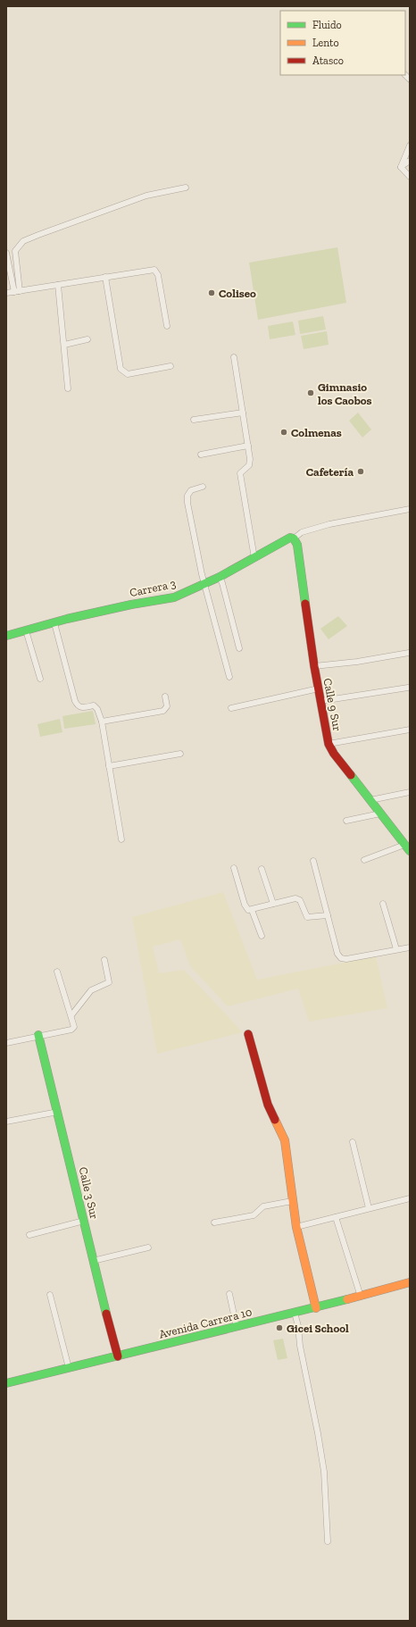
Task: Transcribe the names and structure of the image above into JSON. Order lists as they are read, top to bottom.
{
  "streets": {
    "street": [
      "Carrera 3",
      "Calle 9 Sur",
      "Calle 3 Sur",
      "Avenida Carrera 10"
    ]
  },
  "crossings": [
    ["Carrera 3", "Calle 9 Sur"],
    ["Calle 3 Sur", "Avenida Carrera 10"]
  ],
  "places": [
    "Coliseo",
    "Gimnasio los Caobos",
    "Colmenas",
    "Cafetería",
    "Gicei School"
  ],
  "legend": ["Fluido", "Lento", "Atasco"]
}
